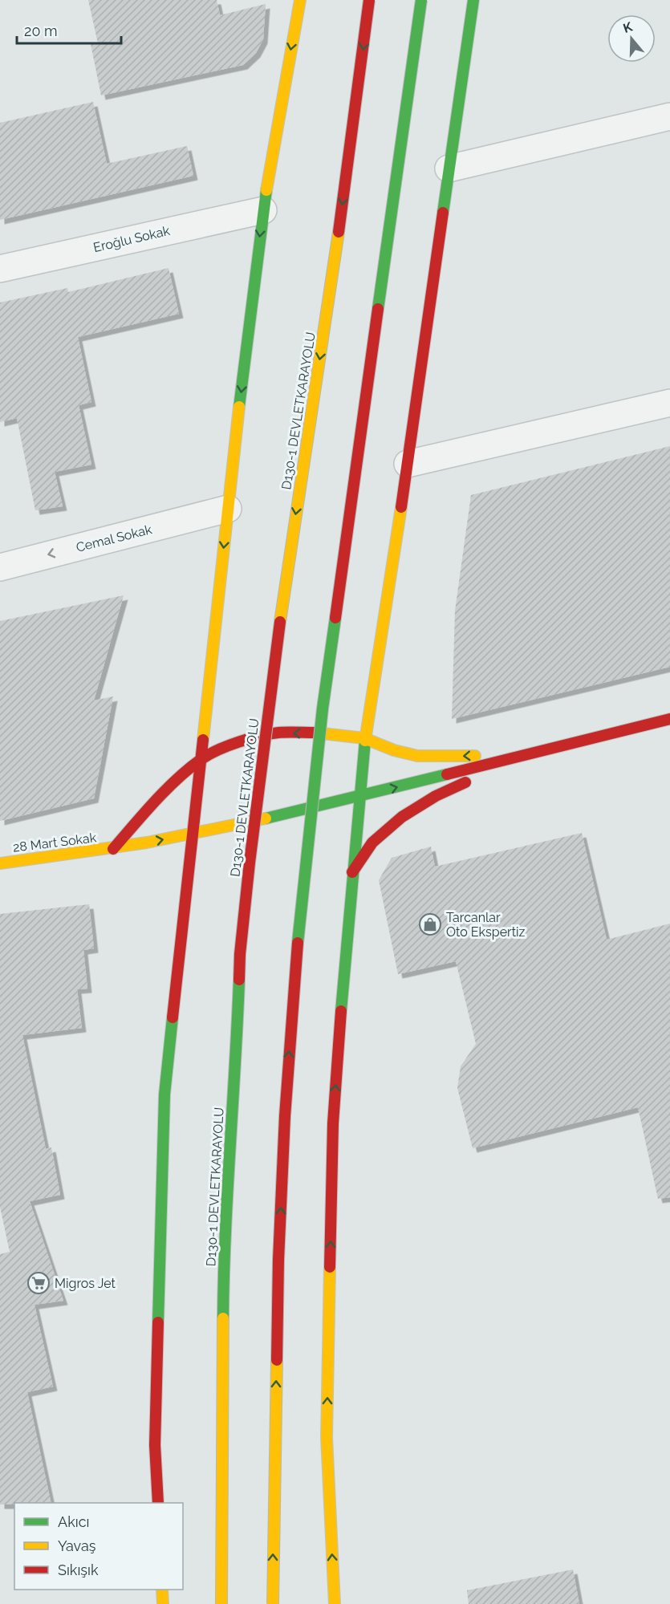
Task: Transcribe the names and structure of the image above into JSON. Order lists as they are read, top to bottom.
{
  "streets": {
    "main road": ["D130-1 DEVLETKARAYOLU", "28 Mart Sokak"],
    "street": ["Eroğlu Sokak", "Cemal Sokak"]
  },
  "one_way": ["Cemal Sokak"],
  "places": {
    "shop": ["Tarcanlar Oto Ekspertiz"],
    "supermarket": ["Migros Jet"]
  },
  "legend": ["Akıcı", "Yavaş", "Sıkışık"],
  "scale_bar": "20 m",
  "north": "top"
}
